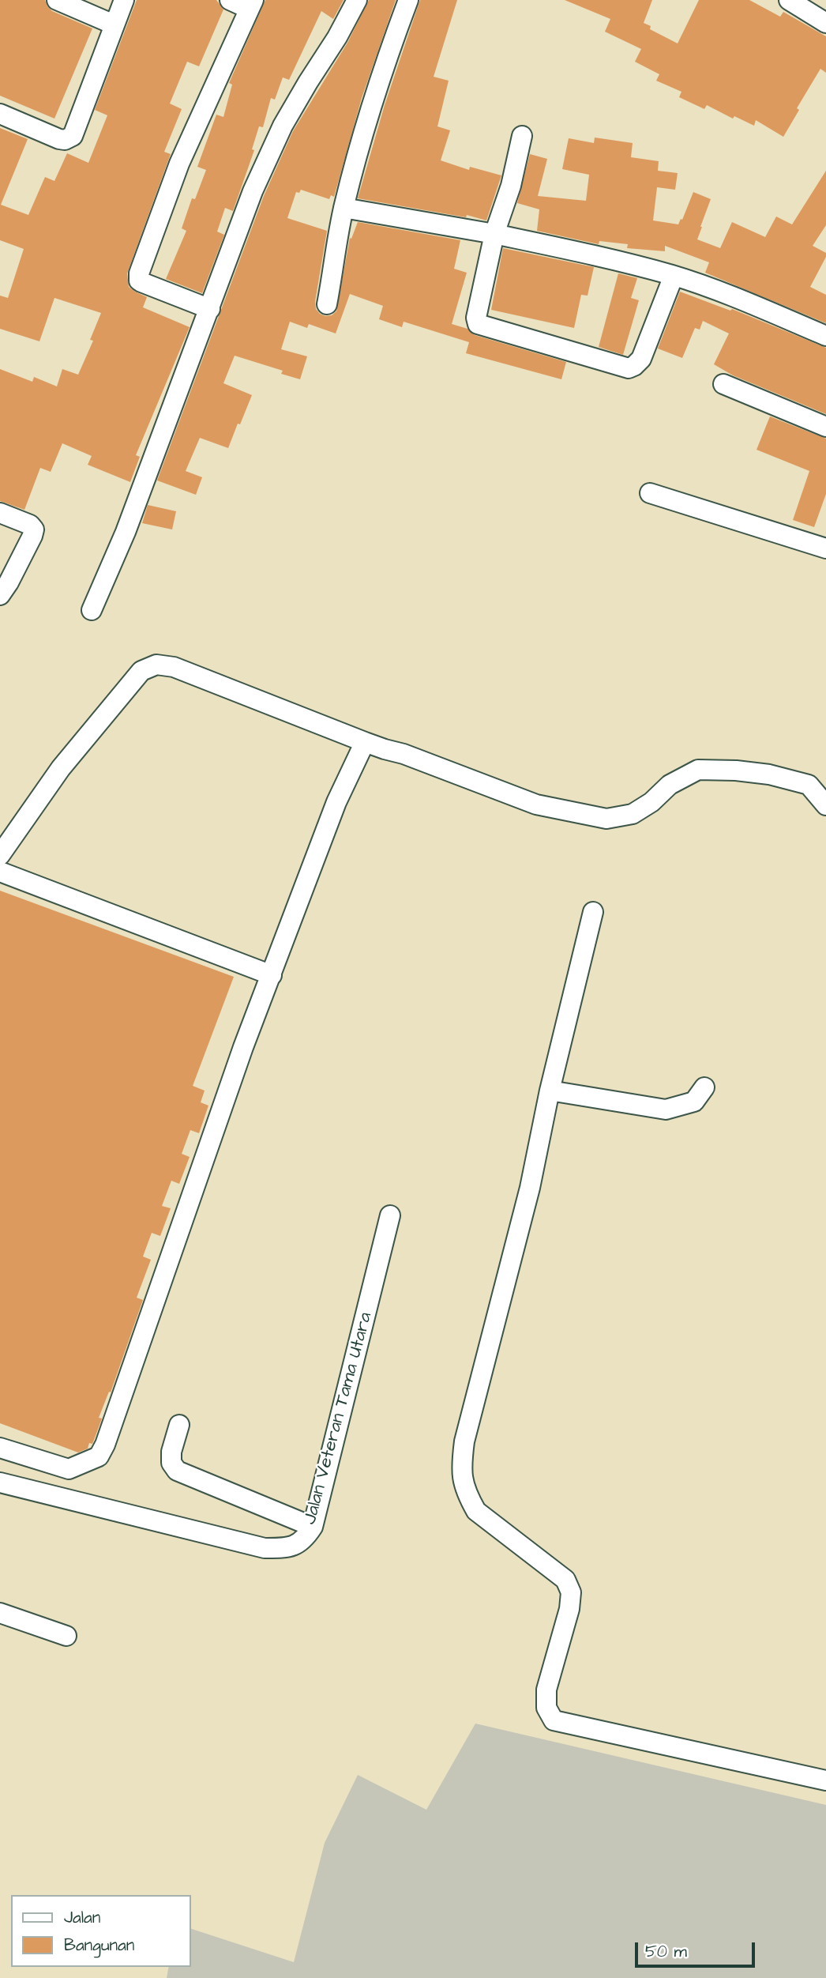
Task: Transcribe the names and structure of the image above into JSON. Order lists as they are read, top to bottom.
{
  "streets": {
    "street": ["Jalan Veteran Tama Utara"]
  },
  "legend": ["Jalan", "Bangunan"],
  "scale_bar": "50 m"
}
